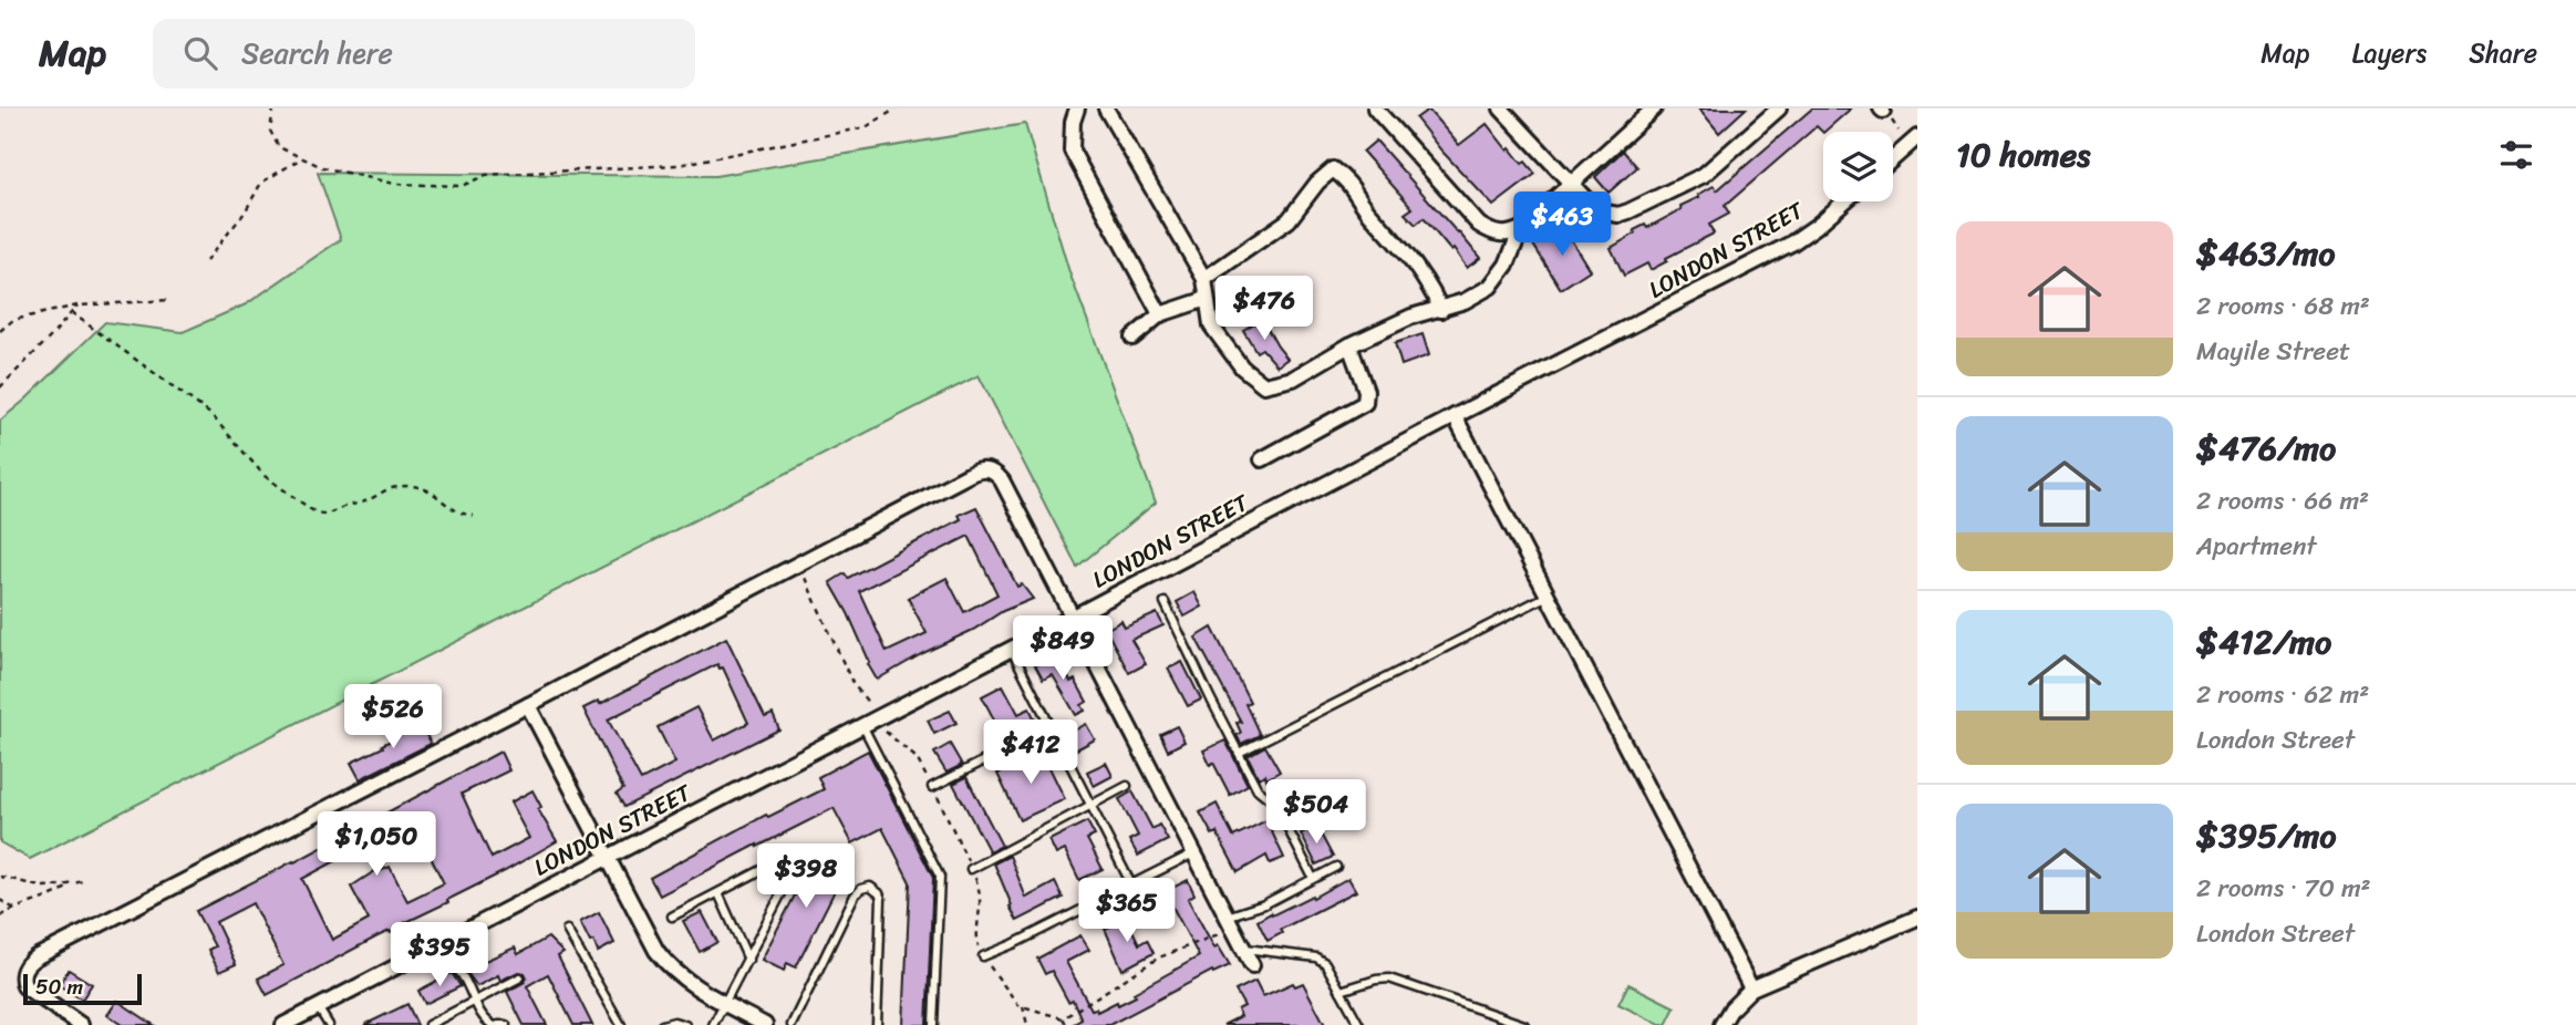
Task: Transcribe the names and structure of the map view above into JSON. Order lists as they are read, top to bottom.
{
  "streets": {
    "street": ["LONDON STREET"]
  },
  "scale_bar": "50 m",
  "page": {
    "header": "Map",
    "search": "Search here",
    "nav": ["Map", "Layers", "Share"],
    "heading": "10 homes",
    "price": [
      "$463",
      "$476",
      "$849",
      "$526",
      "$412",
      "$504",
      "$1,050",
      "$398",
      "$365",
      "$395"
    ],
    "list": [
      {
        "name": "$463/mo",
        "note": "2 rooms · 68 m² · Mayile Street"
      },
      {
        "name": "$476/mo",
        "note": "2 rooms · 66 m² · Apartment"
      },
      {
        "name": "$412/mo",
        "note": "2 rooms · 62 m² · London Street"
      },
      {
        "name": "$395/mo",
        "note": "2 rooms · 70 m² · London Street"
      }
    ],
    "scale": "50 m"
  }
}
